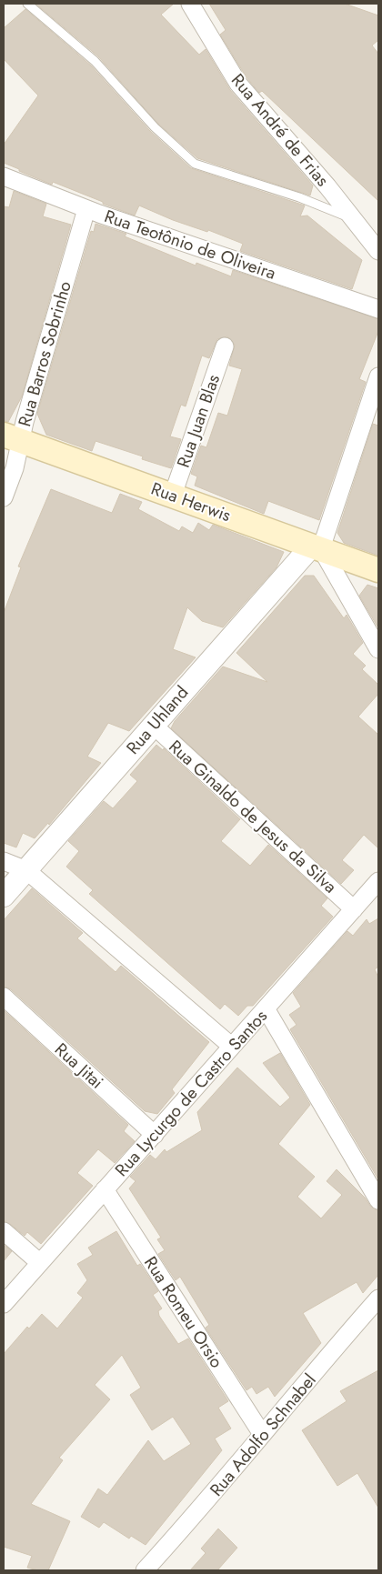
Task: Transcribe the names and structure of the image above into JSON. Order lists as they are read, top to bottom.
{
  "streets": {
    "main road": ["Rua Herwis"],
    "street": [
      "Rua André de Frias",
      "Rua Teotônio de Oliveira",
      "Rua Barros Sobrinho",
      "Rua Juan Blas",
      "Rua Uhland",
      "Rua Ginaldo de Jesus da Silva",
      "Rua Jitai",
      "Rua Lycurgo de Castro Santos",
      "Rua Romeu Orsio",
      "Rua Adolfo Schnabel"
    ]
  },
  "crossings": [
    ["Rua Teotônio de Oliveira", "Rua Barros Sobrinho"],
    ["Rua Barros Sobrinho", "Rua Herwis"],
    ["Rua Juan Blas", "Rua Herwis"],
    ["Rua Herwis", "Rua Uhland"],
    ["Rua Uhland", "Rua Ginaldo de Jesus da Silva"],
    ["Rua Ginaldo de Jesus da Silva", "Rua Lycurgo de Castro Santos"],
    ["Rua Jitai", "Rua Lycurgo de Castro Santos"],
    ["Rua Lycurgo de Castro Santos", "Rua Romeu Orsio"],
    ["Rua Romeu Orsio", "Rua Adolfo Schnabel"]
  ]
}
